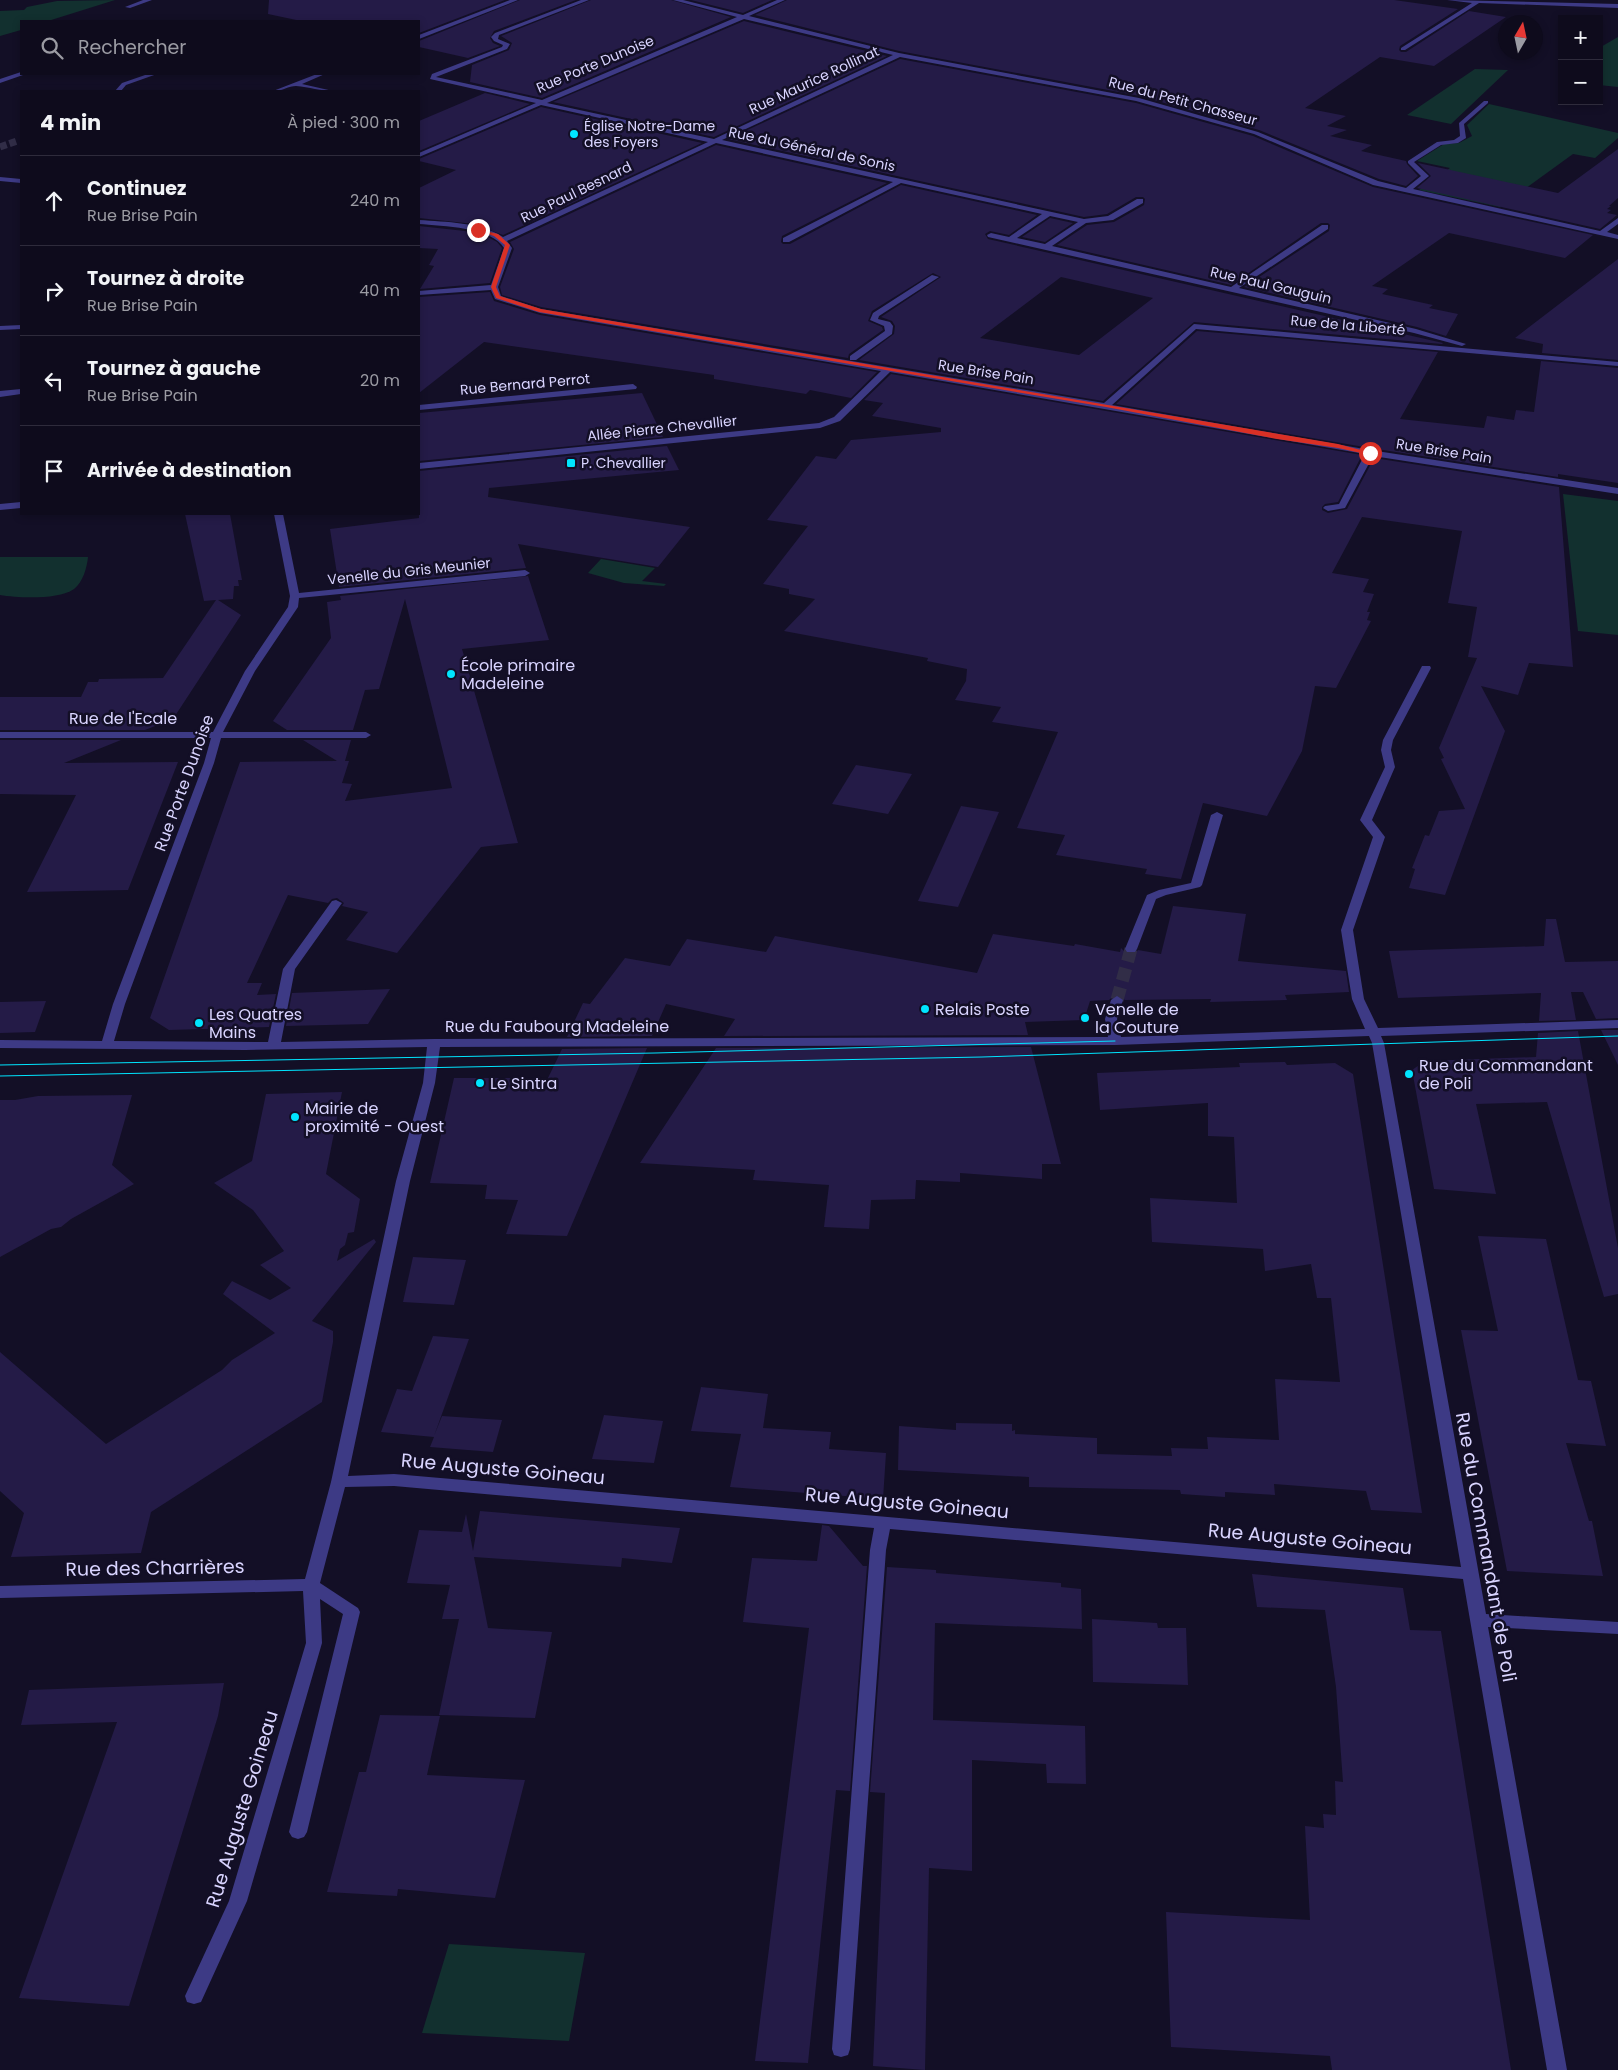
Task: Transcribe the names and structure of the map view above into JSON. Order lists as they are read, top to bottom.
{
  "streets": {
    "street": [
      "Rue Porte Dunoise",
      "Rue Maurice Rollinat",
      "Rue du Petit Chasseur",
      "Rue du Général de Sonis",
      "Rue Paul Besnard",
      "Rue Paul Gauguin",
      "Rue de la Liberté",
      "Rue Brise Pain",
      "Rue Bernard Perrot",
      "Allée Pierre Chevallier",
      "Venelle du Gris Meunier",
      "Rue de l'Ecale",
      "Rue du Faubourg Madeleine",
      "Rue Auguste Goineau",
      "Rue du Commandant de Poli",
      "Rue des Charrières"
    ]
  },
  "crossings": [
    ["Rue Porte Dunoise", "Rue du Petit Chasseur"],
    ["Rue Porte Dunoise", "Rue du Général de Sonis"],
    ["Rue Porte Dunoise", "Venelle du Gris Meunier"],
    ["Rue Porte Dunoise", "Rue de l'Ecale"],
    ["Rue Porte Dunoise", "Rue du Faubourg Madeleine"],
    ["Rue Maurice Rollinat", "Rue du Petit Chasseur"],
    ["Rue Maurice Rollinat", "Rue du Général de Sonis"],
    ["Rue Maurice Rollinat", "Rue Paul Besnard"],
    ["Rue du Général de Sonis", "Rue Paul Besnard"],
    ["Rue Paul Gauguin", "Rue de la Liberté"],
    ["Rue de la Liberté", "Rue Brise Pain"],
    ["Rue Brise Pain", "Allée Pierre Chevallier"],
    ["Rue du Faubourg Madeleine", "Rue Auguste Goineau"],
    ["Rue du Faubourg Madeleine", "Rue du Commandant de Poli"],
    ["Rue Auguste Goineau", "Rue du Commandant de Poli"],
    ["Rue Auguste Goineau", "Rue des Charrières"]
  ],
  "places": {
    "other": [
      "Église Notre-Dame des Foyers",
      "École primaire Madeleine",
      "Relais Poste",
      "Venelle de la Couture",
      "Les Quatres Mains",
      "Rue du Commandant de Poli",
      "Le Sintra",
      "Mairie de proximité - Ouest"
    ],
    "transit": ["P. Chevallier"]
  },
  "north": "top",
  "page": {
    "map_buttons": ["+", "−"],
    "search": "Rechercher",
    "heading": ["4 min", "À pied · 300 m"],
    "list": [
      ["Continuez", "Rue Brise Pain", "240 m"],
      ["Tournez à droite", "Rue Brise Pain", "40 m"],
      ["Tournez à gauche", "Rue Brise Pain", "20 m"],
      "Arrivée à destination"
    ]
  }
}
